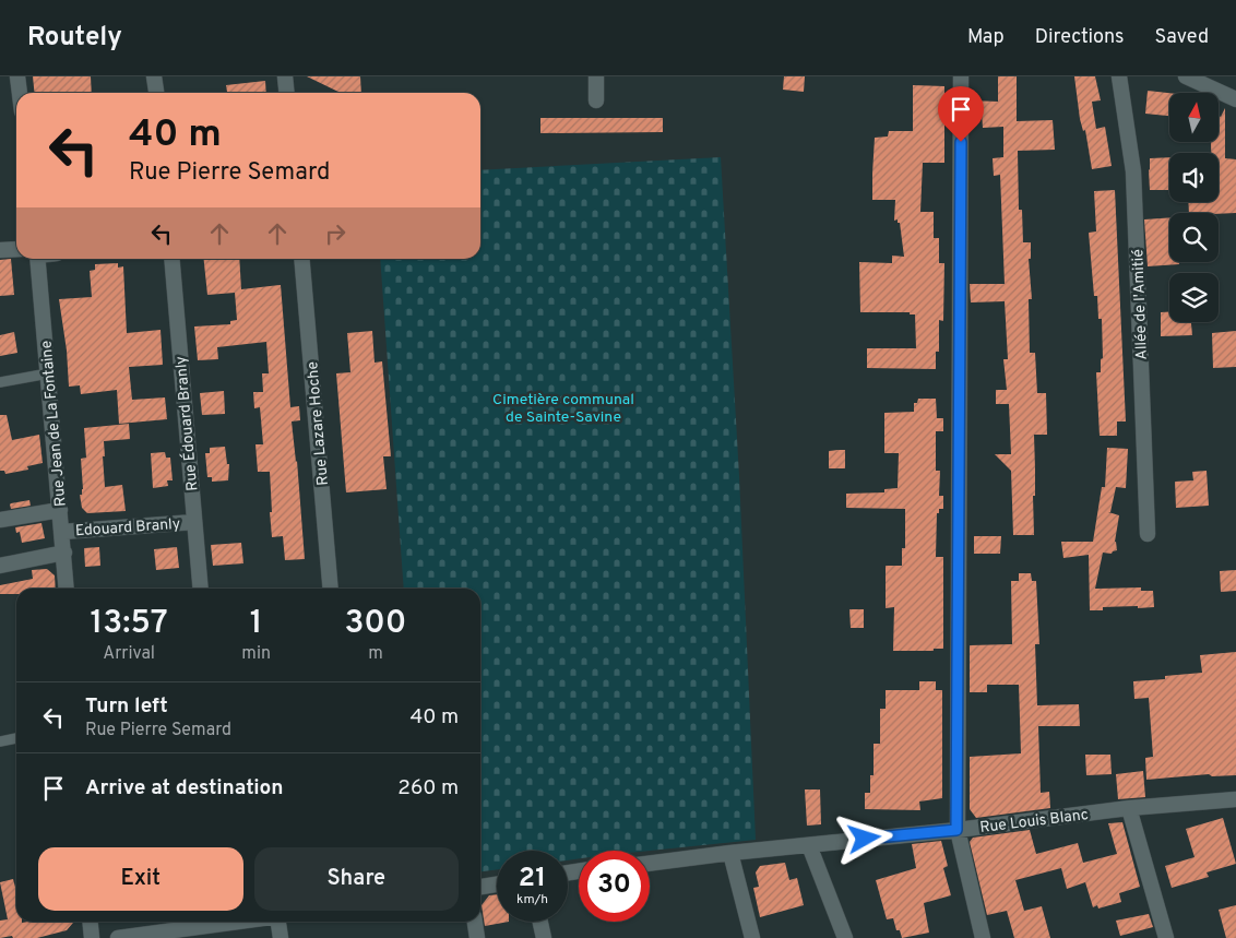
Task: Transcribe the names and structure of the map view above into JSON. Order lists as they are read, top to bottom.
{
  "streets": {
    "street": [
      "Allée de l'Amitié",
      "Rue Jean de La Fontaine",
      "Rue Édouard Branly",
      "Rue Lazare Hoche",
      "Edouard Branly",
      "Rue Louis Blanc"
    ]
  },
  "crossings": [
    ["Rue Jean de La Fontaine", "Edouard Branly"],
    ["Rue Édouard Branly", "Edouard Branly"]
  ],
  "parks": ["Cimetière communal de Sainte-Savine"],
  "north": "top",
  "page": {
    "header": "Routely",
    "nav": ["Map", "Directions", "Saved"],
    "turn": ["40 m", "Rue Pierre Semard"],
    "eta": [
      "13:57",
      "Arrival",
      "1",
      "min",
      "300",
      "m"
    ],
    "list": [
      {
        "name": "Turn left",
        "note": "Rue Pierre Semard",
        "value": "40 m"
      },
      {
        "name": "Arrive at destination",
        "value": "260 m"
      }
    ],
    "buttons": ["Exit", "Share"],
    "speed": "21 km/h",
    "limit": "30"
  }
}
